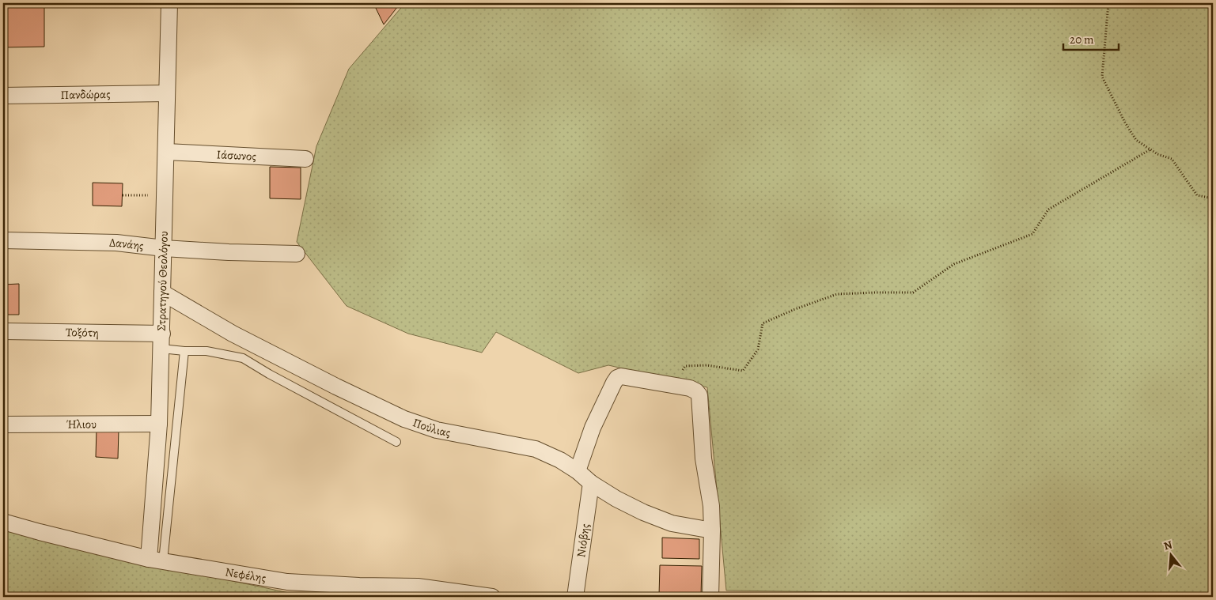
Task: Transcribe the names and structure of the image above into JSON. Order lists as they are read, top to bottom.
{
  "streets": {
    "street": [
      "Πανδώρας",
      "Ιάσωνος",
      "Δανάης",
      "Στρατηγού Θεολόγου",
      "Τοξότη",
      "Ήλιου",
      "Πούλιας",
      "Νιόβης",
      "Νεφέλης"
    ]
  },
  "crossings": [
    ["Πανδώρας", "Στρατηγού Θεολόγου"],
    ["Ιάσωνος", "Στρατηγού Θεολόγου"],
    ["Δανάης", "Στρατηγού Θεολόγου"],
    ["Στρατηγού Θεολόγου", "Τοξότη"],
    ["Στρατηγού Θεολόγου", "Ήλιου"],
    ["Στρατηγού Θεολόγου", "Πούλιας"],
    ["Στρατηγού Θεολόγου", "Νεφέλης"],
    ["Πούλιας", "Νιόβης"]
  ],
  "scale_bar": "20 m",
  "north": "top"
}
